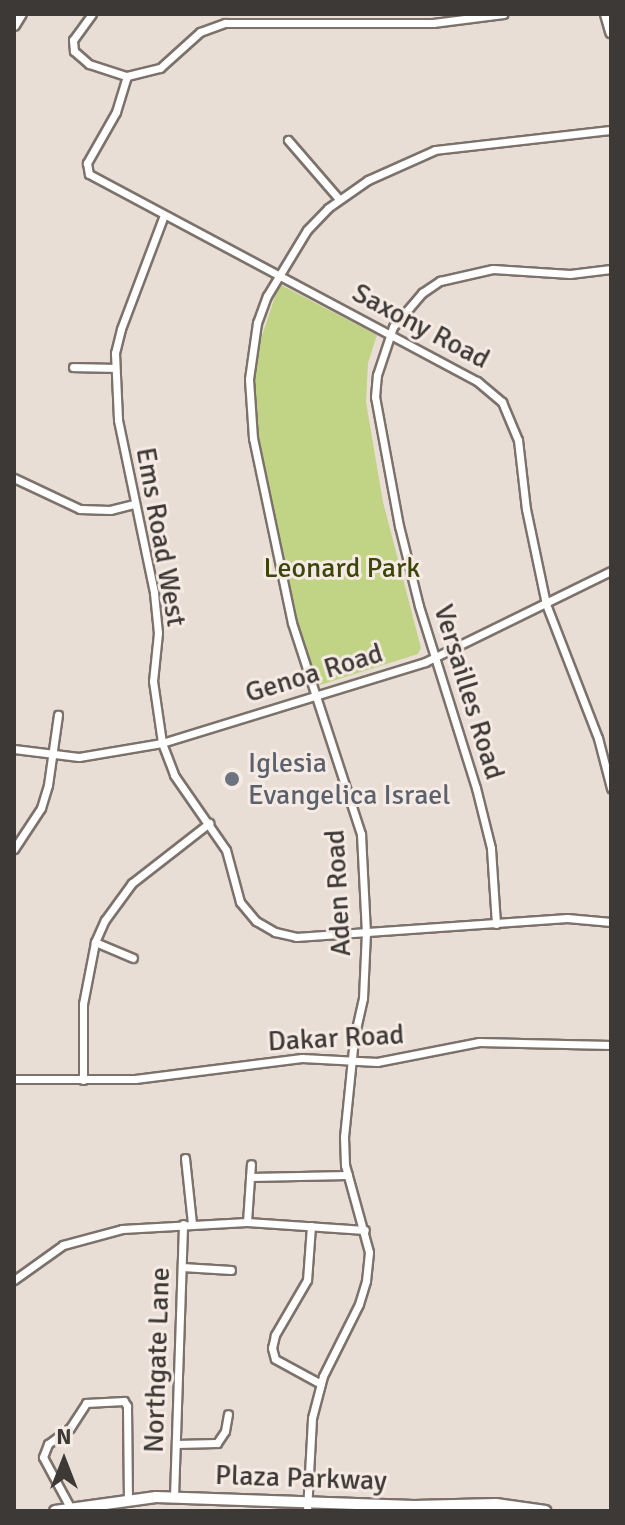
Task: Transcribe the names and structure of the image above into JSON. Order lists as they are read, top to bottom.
{
  "streets": {
    "street": [
      "Saxony Road",
      "Ems Road West",
      "Genoa Road",
      "Versailles Road",
      "Aden Road",
      "Dakar Road",
      "Northgate Lane",
      "Plaza Parkway"
    ]
  },
  "crossings": [
    ["Saxony Road", "Ems Road West"],
    ["Saxony Road", "Genoa Road"],
    ["Saxony Road", "Versailles Road"],
    ["Saxony Road", "Aden Road"],
    ["Ems Road West", "Genoa Road"],
    ["Ems Road West", "Versailles Road"],
    ["Ems Road West", "Aden Road"],
    ["Genoa Road", "Versailles Road"],
    ["Genoa Road", "Aden Road"],
    ["Aden Road", "Dakar Road"],
    ["Aden Road", "Plaza Parkway"],
    ["Northgate Lane", "Plaza Parkway"]
  ],
  "parks": ["Leonard Park"],
  "places": ["Iglesia Evangelica Israel"],
  "north": "top"
}
